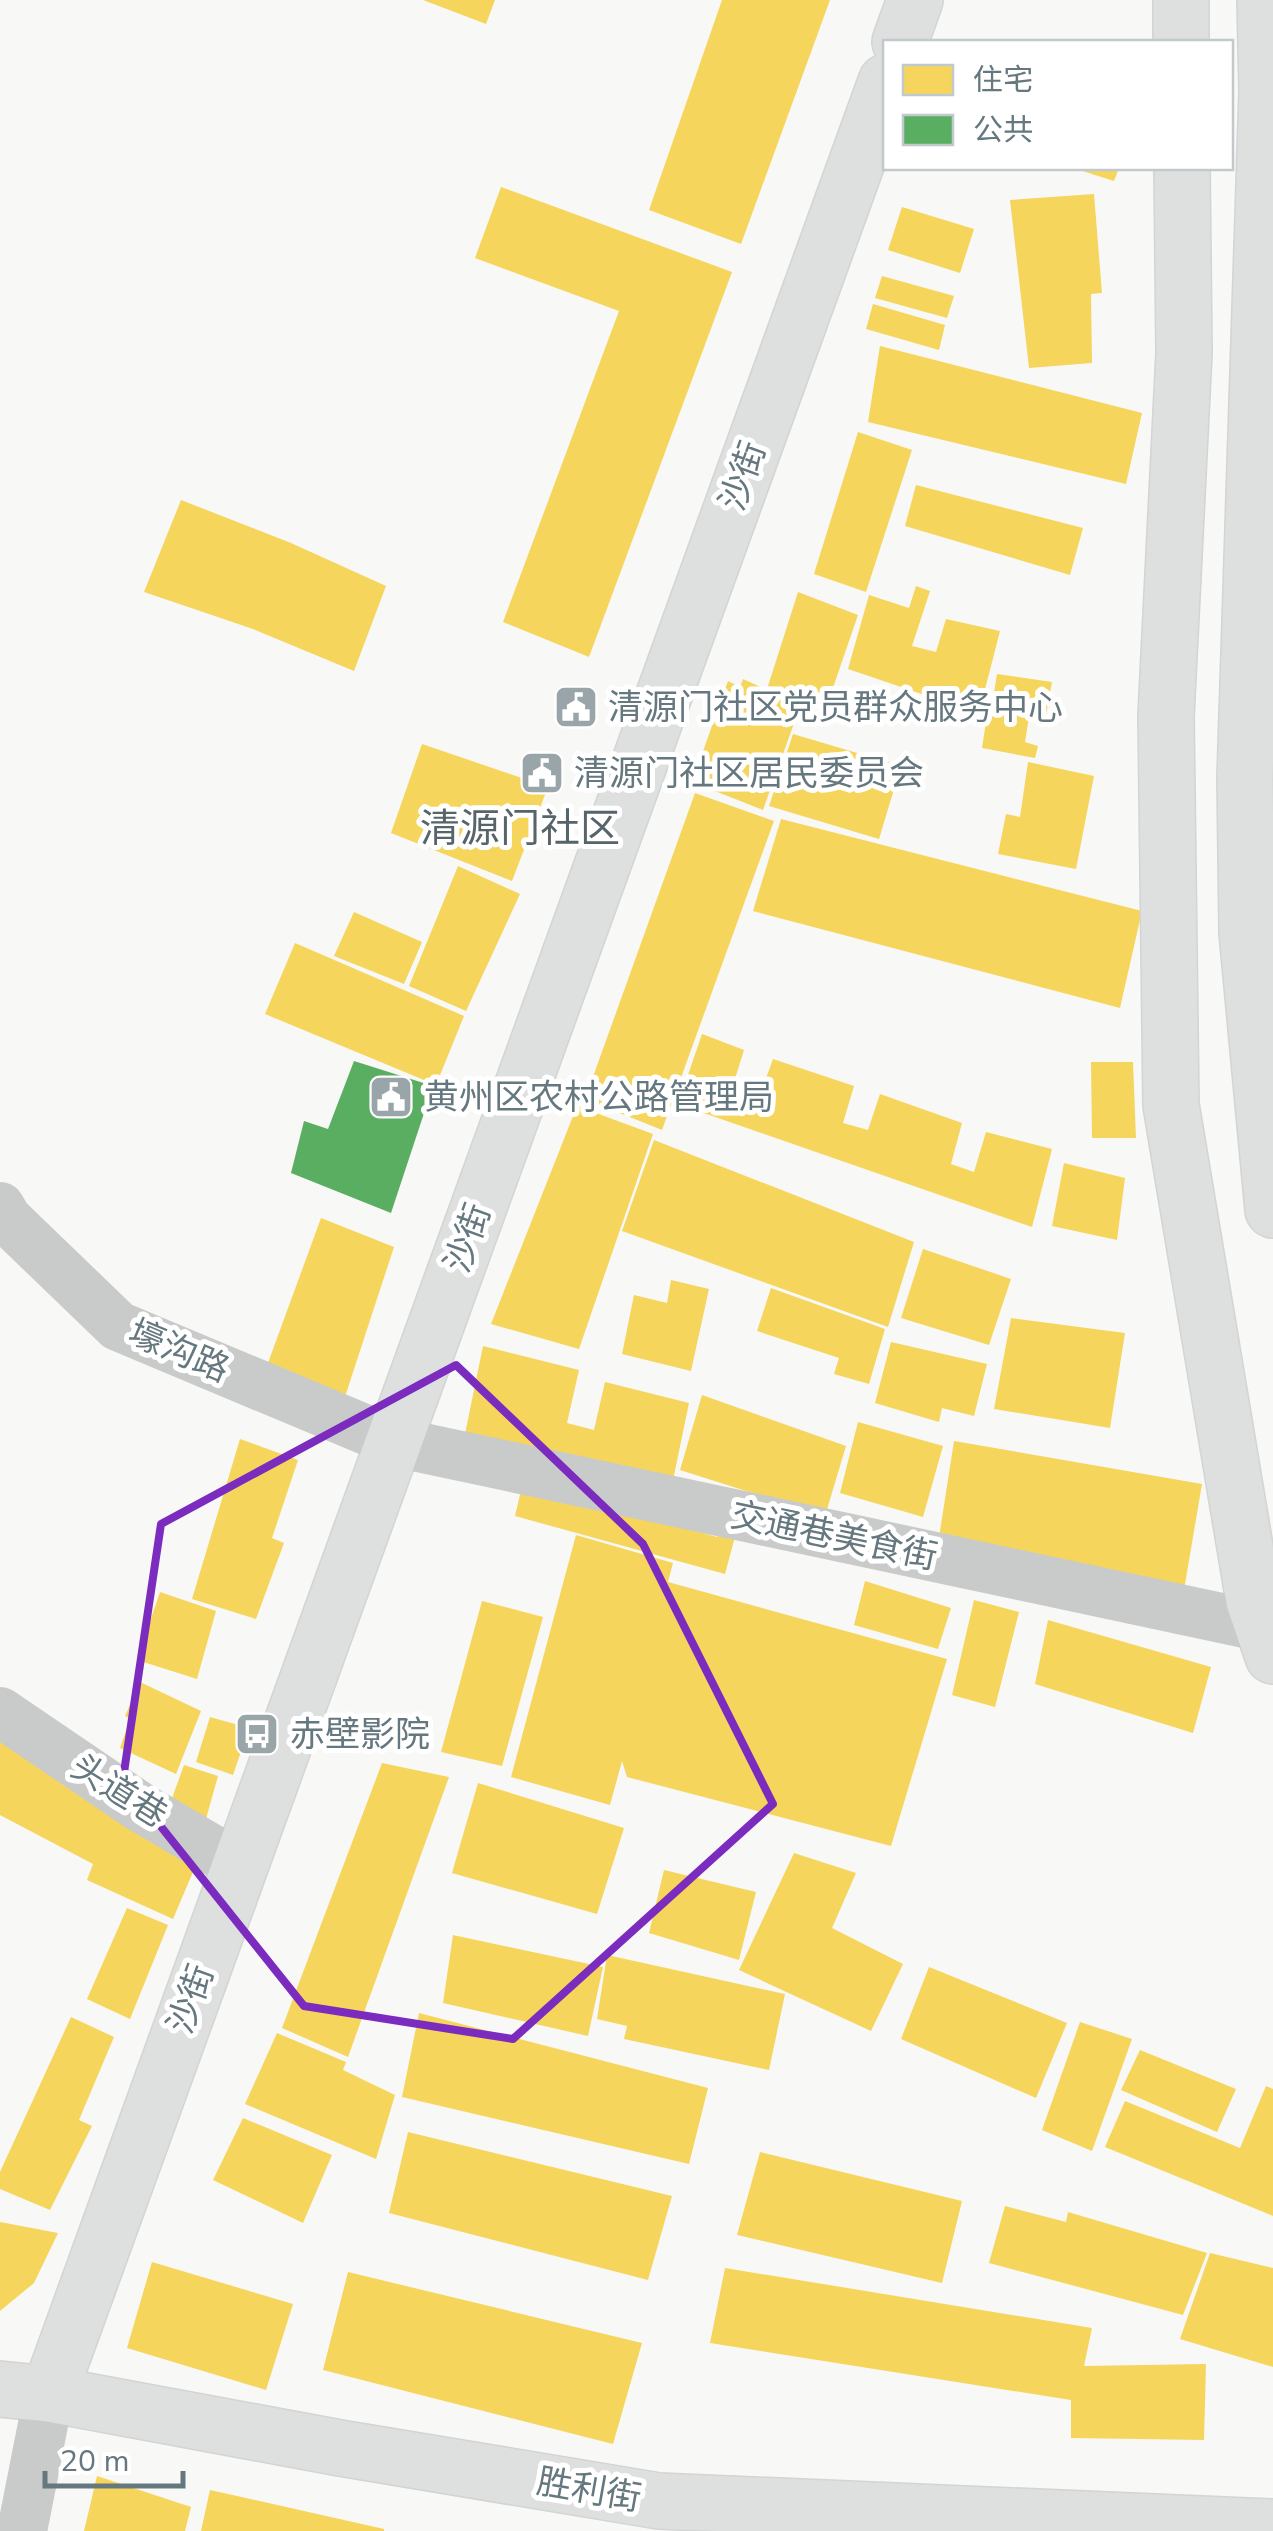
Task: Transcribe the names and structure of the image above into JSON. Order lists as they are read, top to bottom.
{
  "streets": {
    "street": [
      "沙街",
      "壕沟路",
      "交通巷美食街",
      "头道巷",
      "胜利街"
    ]
  },
  "crossings": [
    ["沙街", "壕沟路"],
    ["沙街", "交通巷美食街"],
    ["沙街", "头道巷"],
    ["沙街", "胜利街"],
    ["壕沟路", "交通巷美食街"]
  ],
  "districts": ["清源门社区"],
  "places": {
    "public building": ["清源门社区党员群众服务中心", "清源门社区居民委员会", "黄州区农村公路管理局"],
    "bus stop": ["赤壁影院"]
  },
  "legend": ["住宅", "公共"],
  "scale_bar": "20 m"
}
